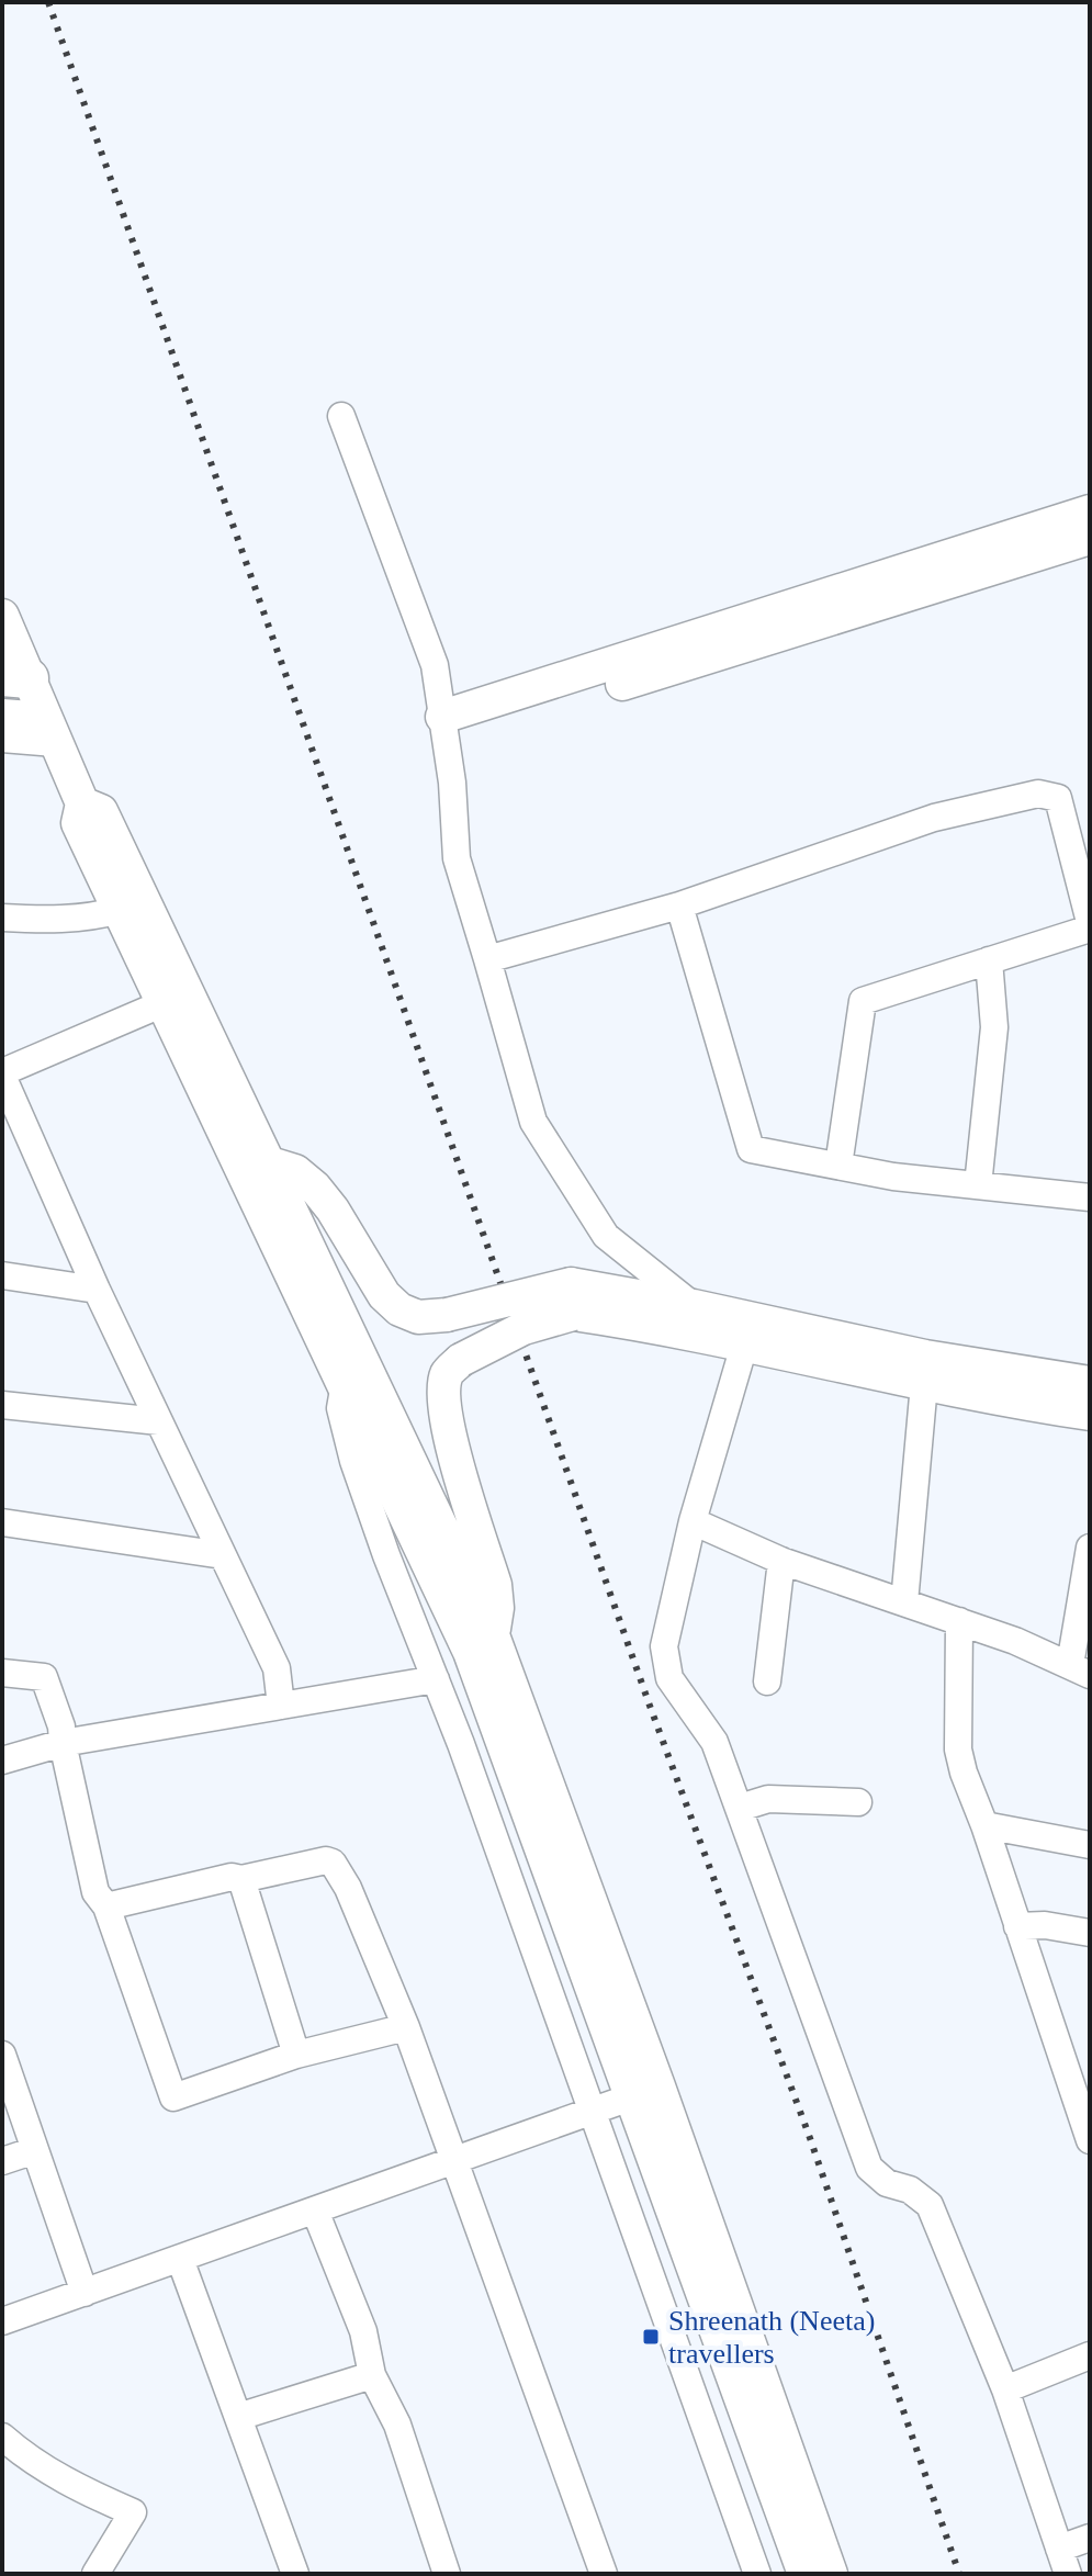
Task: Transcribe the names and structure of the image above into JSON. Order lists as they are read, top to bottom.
{
  "places": {
    "transit": ["Shreenath (Neeta) travellers"]
  }
}
